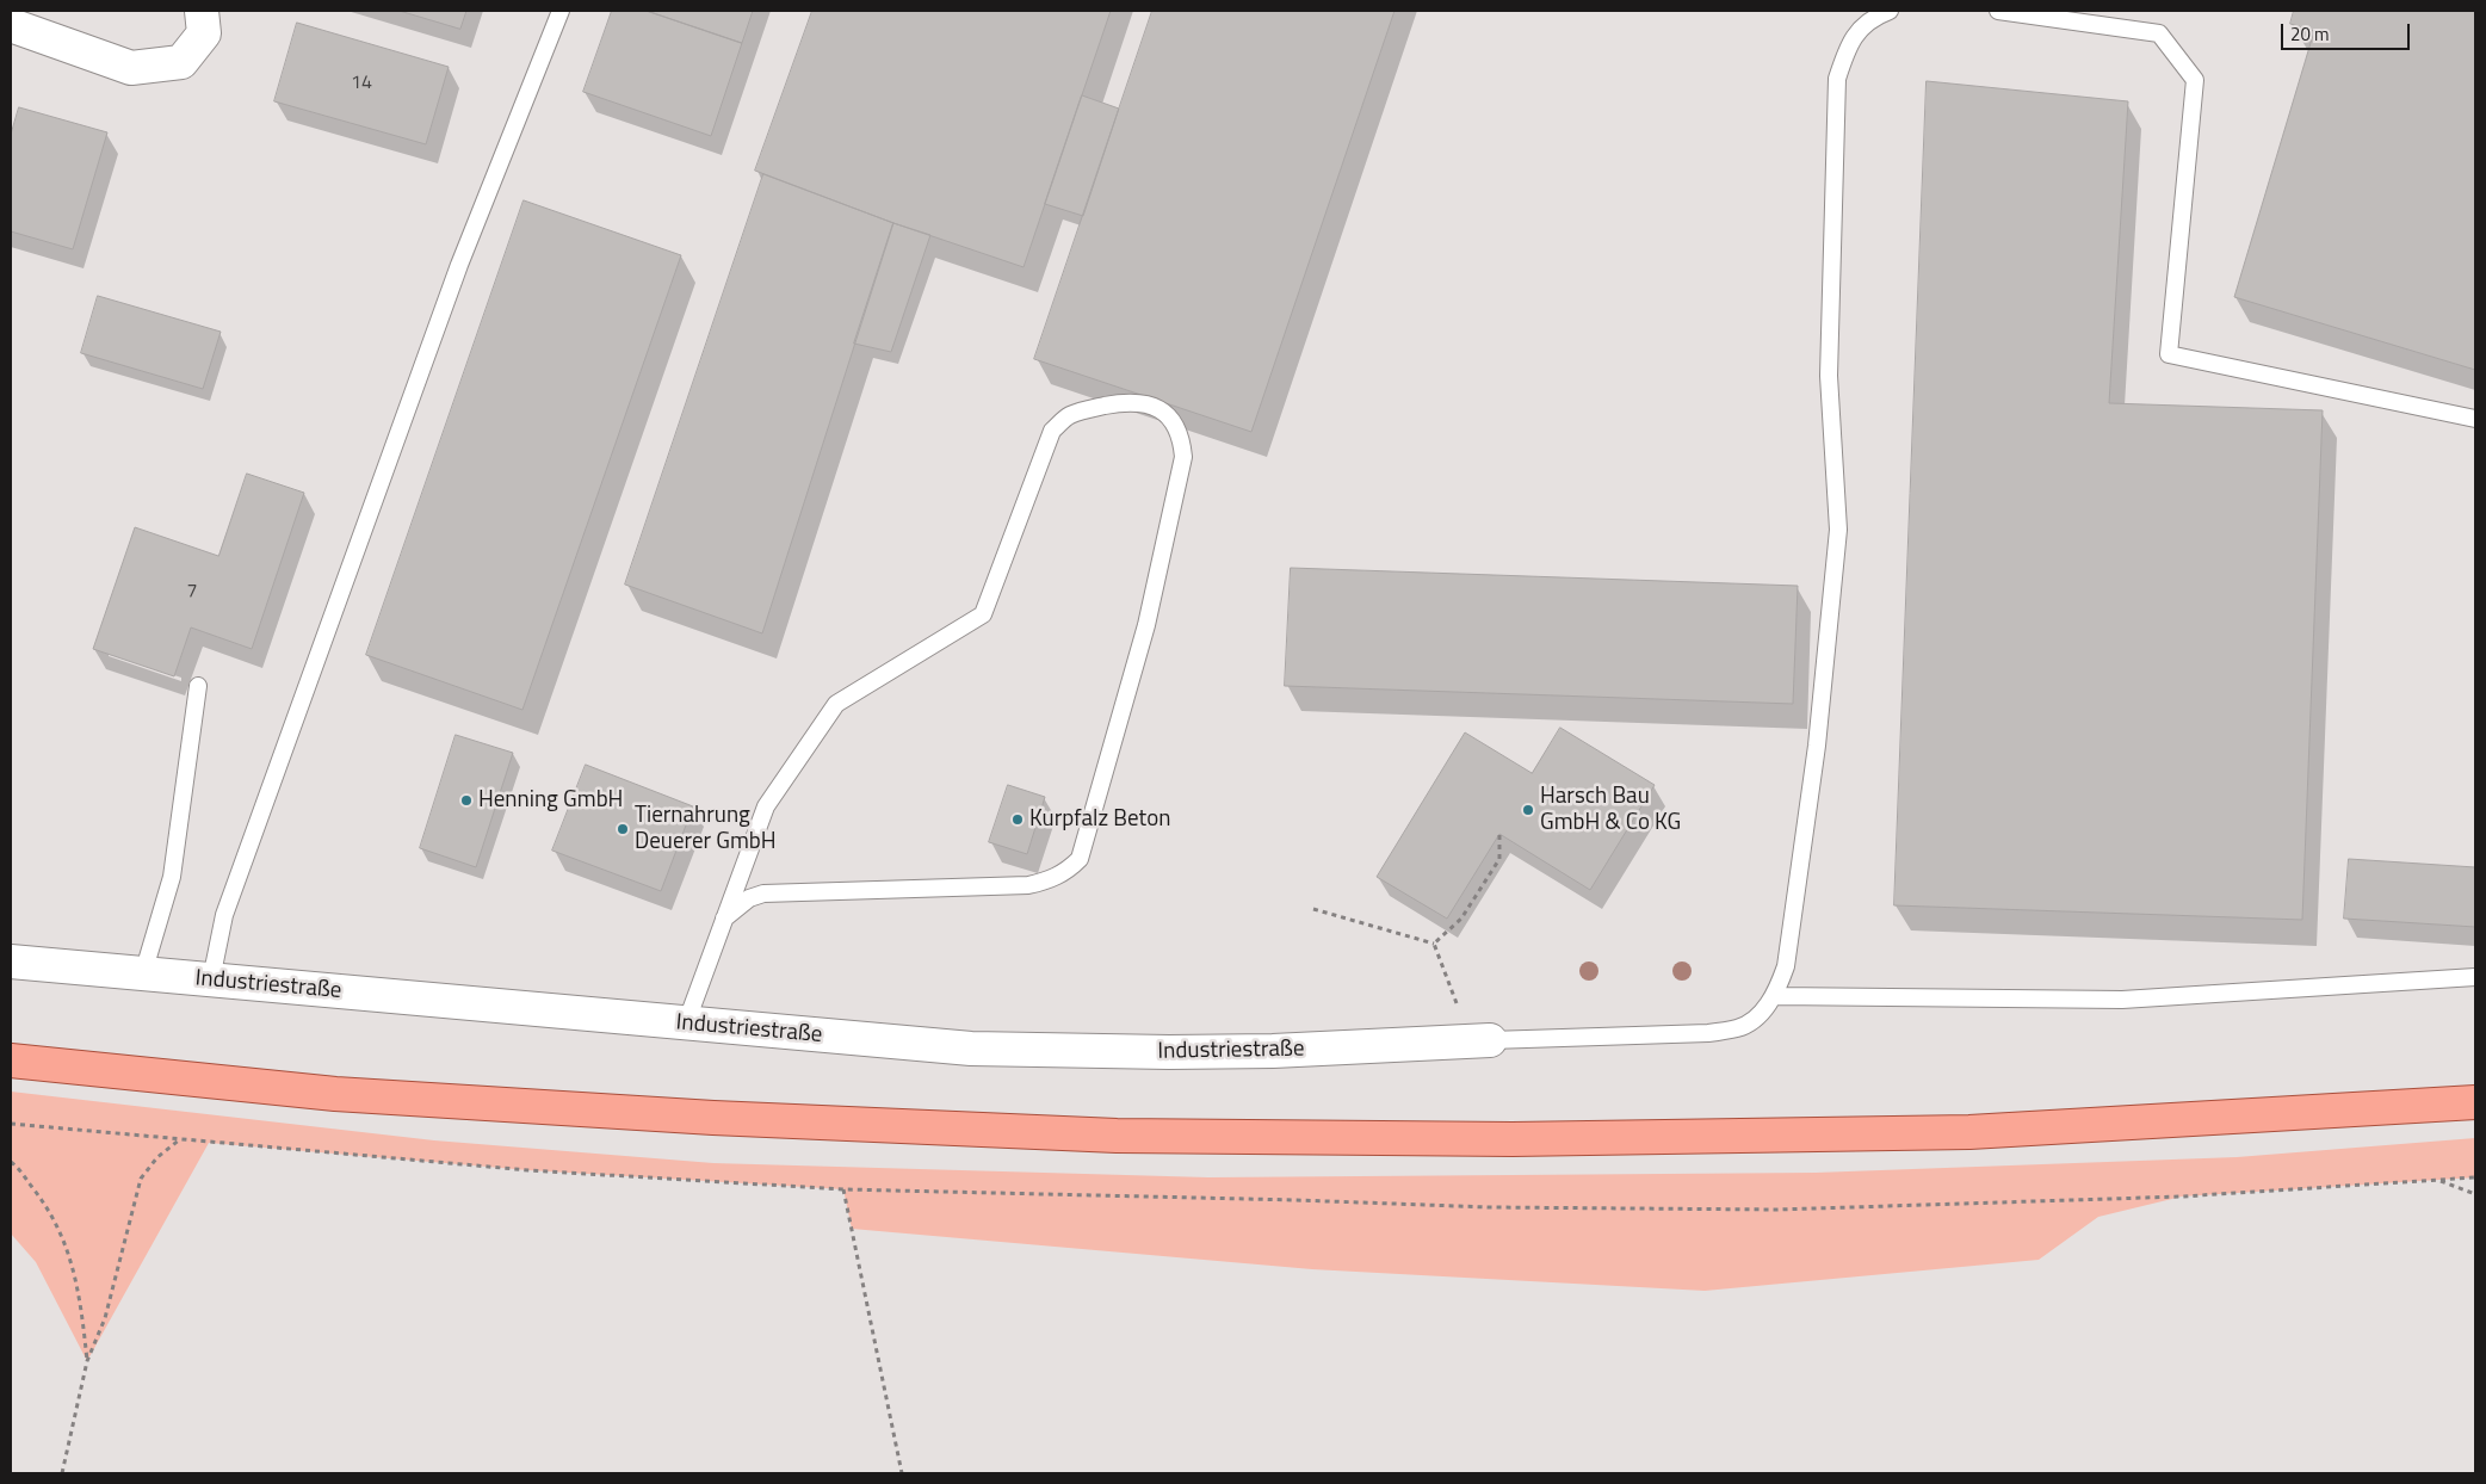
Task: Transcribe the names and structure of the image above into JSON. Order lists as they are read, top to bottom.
{
  "streets": {
    "street": ["Industriestraße"]
  },
  "places": [
    "Henning GmbH",
    "Harsch Bau GmbH & Co KG",
    "Kurpfalz Beton",
    "Tiernahrung Deuerer GmbH"
  ],
  "house_numbers": ["14", "7"],
  "scale_bar": "20 m"
}
